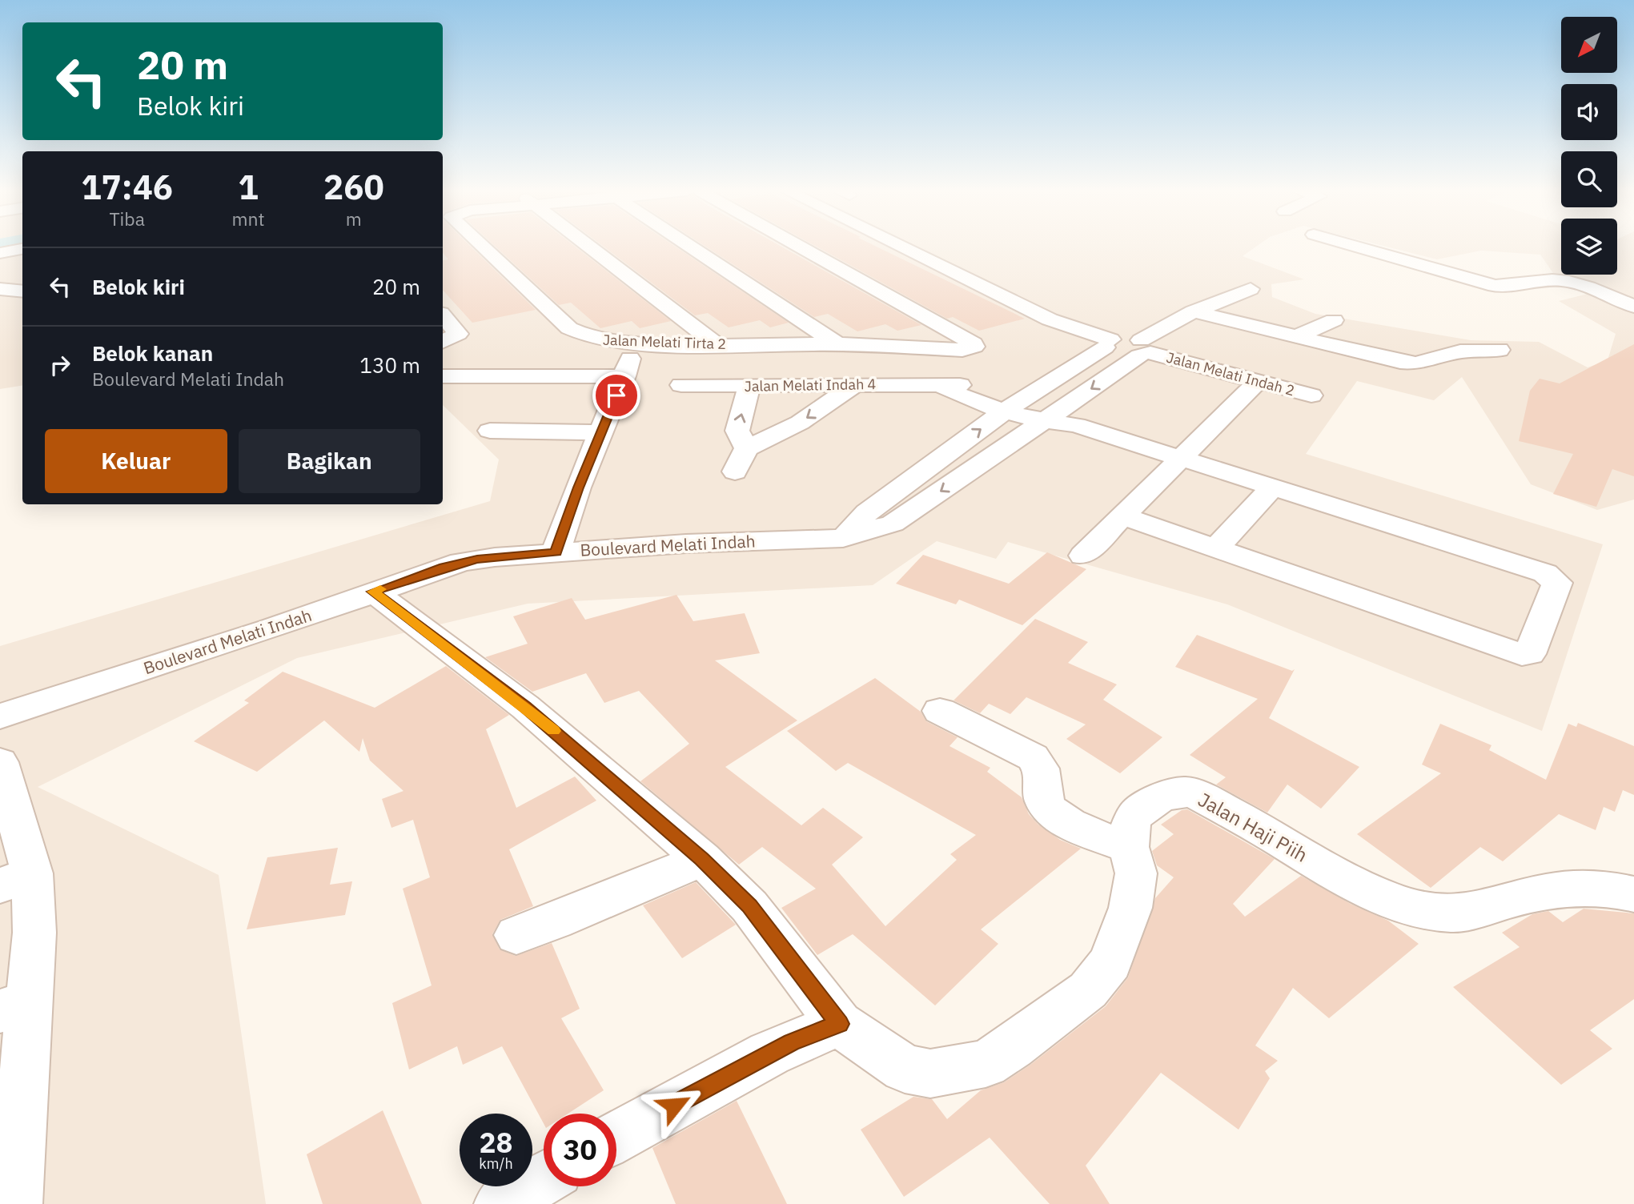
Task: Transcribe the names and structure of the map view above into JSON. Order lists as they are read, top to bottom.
{
  "streets": {
    "street": [
      "Jalan Melati Tirta 2",
      "Jalan Melati Indah 2",
      "Jalan Melati Indah 4",
      "Boulevard Melati Indah",
      "Jalan Haji Piih"
    ]
  },
  "crossings": [
    ["Jalan Melati Indah 2", "Boulevard Melati Indah"],
    ["Jalan Melati Indah 4", "Boulevard Melati Indah"],
    ["Boulevard Melati Indah", "Jalan Haji Piih"]
  ],
  "north": "bottom left",
  "page": {
    "turn": ["20 m", "Belok kiri"],
    "eta": [
      "17:46",
      "Tiba",
      "1",
      "mnt",
      "260",
      "m"
    ],
    "list": [
      {
        "name": "Belok kiri",
        "value": "20 m"
      },
      {
        "name": "Belok kanan",
        "note": "Boulevard Melati Indah",
        "value": "130 m"
      }
    ],
    "buttons": ["Keluar", "Bagikan"],
    "speed": "28 km/h",
    "limit": "30"
  }
}
